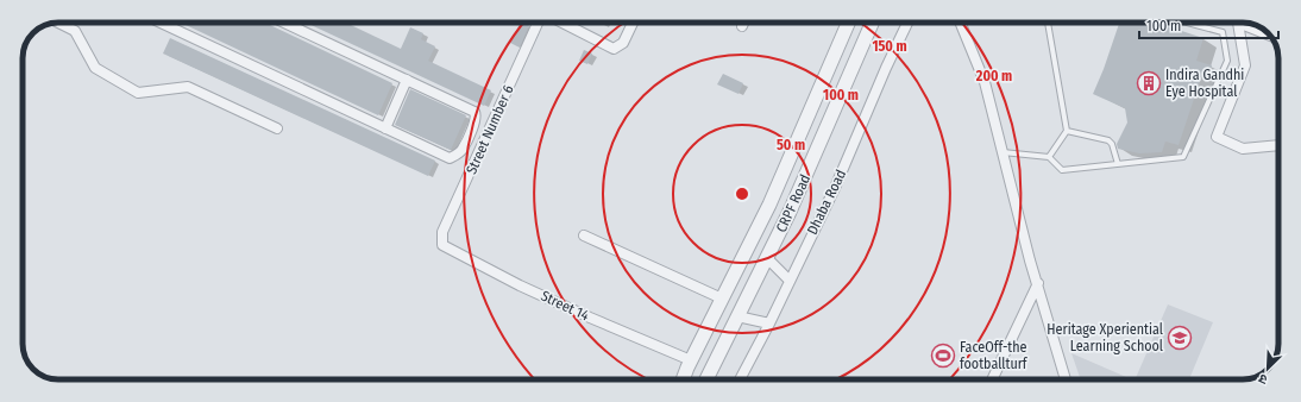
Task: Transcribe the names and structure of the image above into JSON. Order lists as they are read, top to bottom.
{
  "streets": {
    "street": [
      "Street Number 6",
      "Dhaba Road",
      "CRPF Road",
      "Street 14"
    ]
  },
  "crossings": [
    ["Street Number 6", "Street 14"]
  ],
  "places": {
    "building": ["Indira Gandhi Eye Hospital"],
    "school or university": ["Heritage Xperiential Learning School"],
    "sports": ["FaceOff-the footballturf"]
  },
  "scale_bar": "100 m",
  "north": "bottom left",
  "rings": [
    "150 m",
    "200 m",
    "100 m",
    "50 m"
  ]
}
